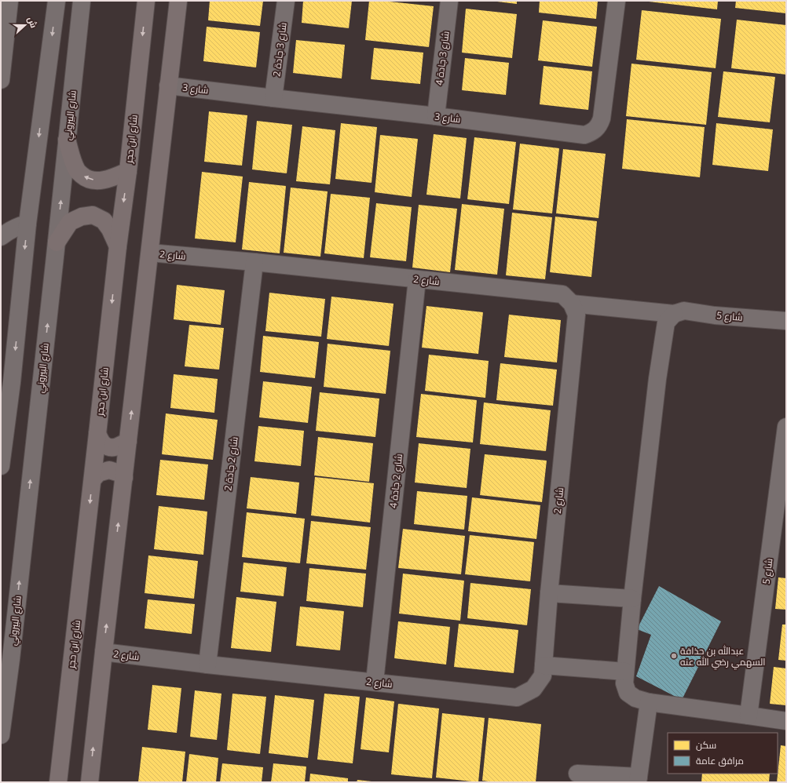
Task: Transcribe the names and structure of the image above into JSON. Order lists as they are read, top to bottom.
{
  "streets": {
    "main road": ["شارع ابن حجر"],
    "street": [
      "شارع 3 جادة 2",
      "شارع 3 جادة 4",
      "شارع 3",
      "شارع البيروني",
      "شارع 2",
      "شارع 5",
      "شارع 2 جادة 2",
      "شارع 2 جادة 4"
    ]
  },
  "crossings": [
    ["شارع 3 جادة 2", "شارع 3"],
    ["شارع 3 جادة 4", "شارع 3"],
    ["شارع 2", "شارع 5"],
    ["شارع 2", "شارع 2 جادة 2"],
    ["شارع 2", "شارع 2 جادة 4"]
  ],
  "places": ["عبدالله بن حذافة السهمي رضي الله عنه"],
  "legend": ["سكن", "مرافق عامة"],
  "north": "right"
}
